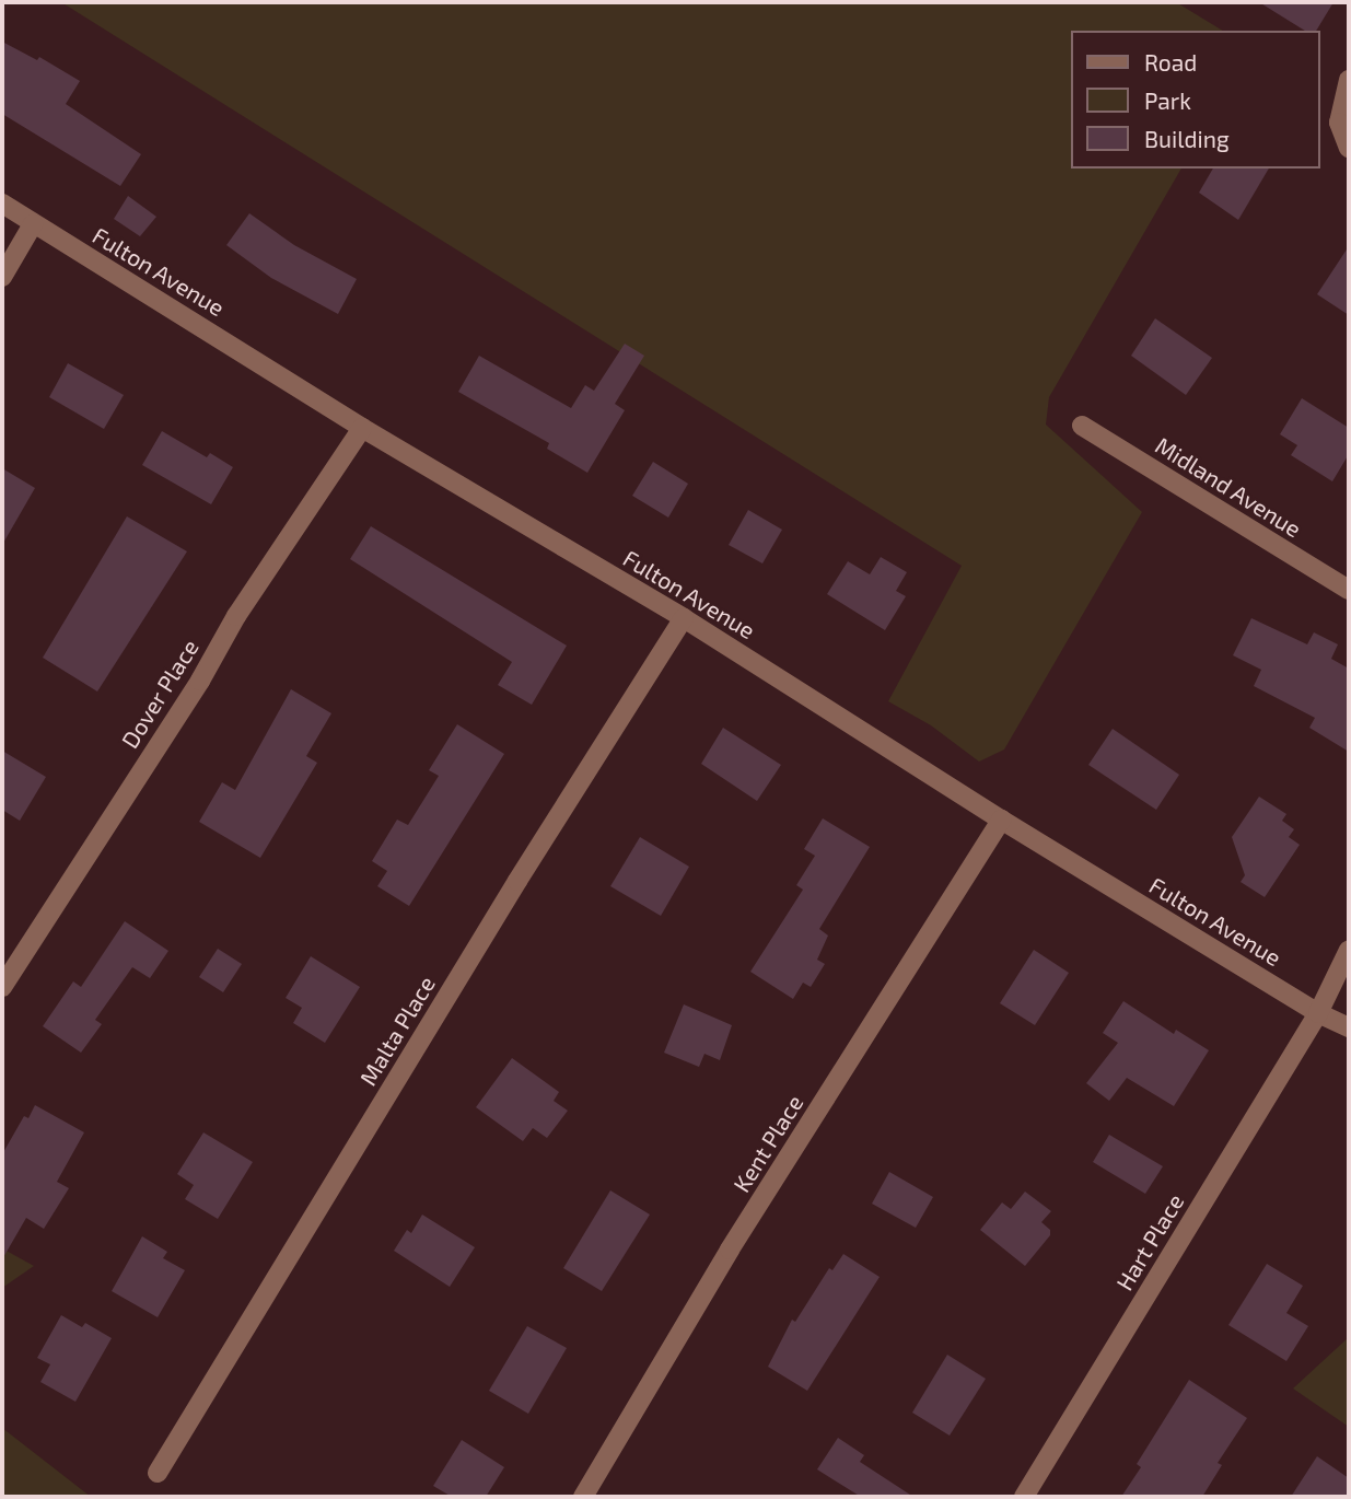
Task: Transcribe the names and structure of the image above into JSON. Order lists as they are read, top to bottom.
{
  "streets": {
    "street": [
      "Fulton Avenue",
      "Midland Avenue",
      "Dover Place",
      "Malta Place",
      "Kent Place",
      "Hart Place"
    ]
  },
  "crossings": [
    ["Fulton Avenue", "Dover Place"],
    ["Fulton Avenue", "Malta Place"],
    ["Fulton Avenue", "Kent Place"],
    ["Fulton Avenue", "Hart Place"]
  ],
  "legend": ["Road", "Park", "Building"]
}
